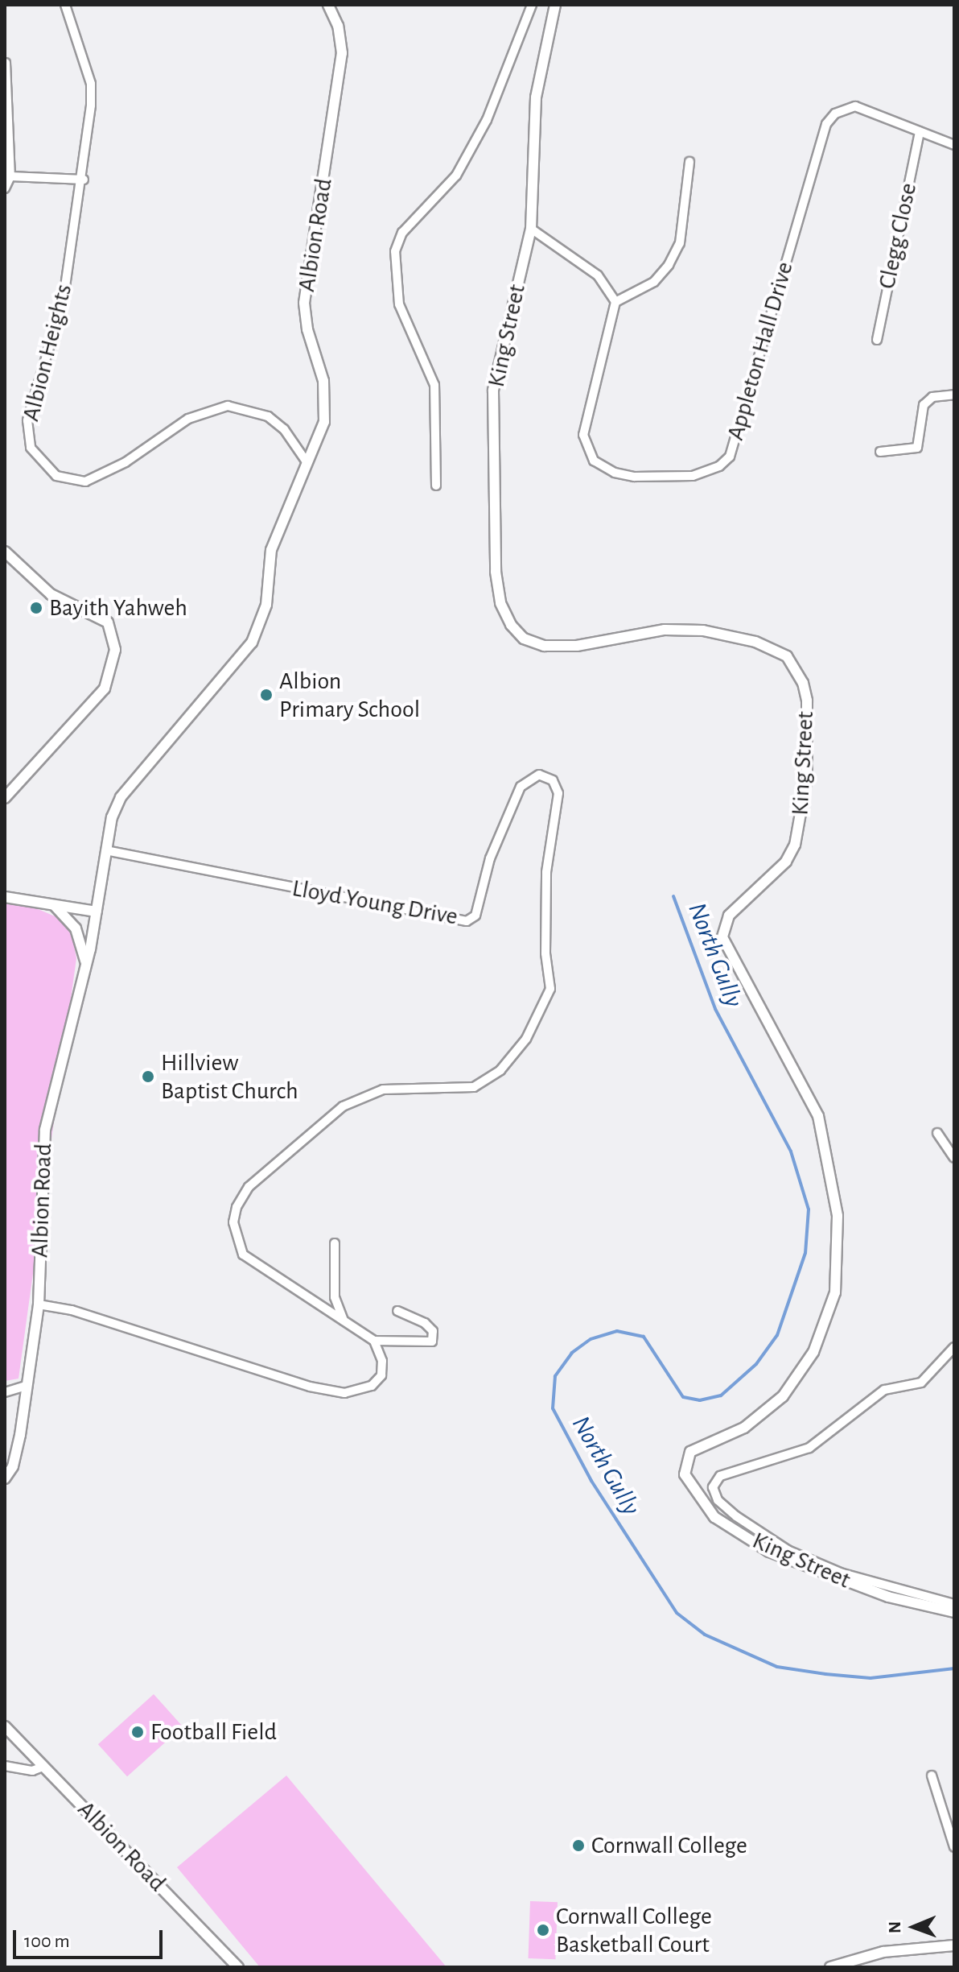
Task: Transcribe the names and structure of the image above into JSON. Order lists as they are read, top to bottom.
{
  "streets": {
    "street": [
      "Albion Road",
      "Clegg Close",
      "King Street",
      "Appleton Hall Drive",
      "Albion Heights",
      "Lloyd Young Drive"
    ]
  },
  "crossings": [
    ["Albion Road", "Albion Heights"],
    ["Albion Road", "Lloyd Young Drive"],
    ["Clegg Close", "Appleton Hall Drive"]
  ],
  "water": ["North Gully"],
  "places": [
    "Bayith Yahweh",
    "Albion Primary School",
    "Hillview Baptist Church",
    "Football Field",
    "Cornwall College",
    "Cornwall College Basketball Court"
  ],
  "scale_bar": "100 m",
  "north": "left"
}
